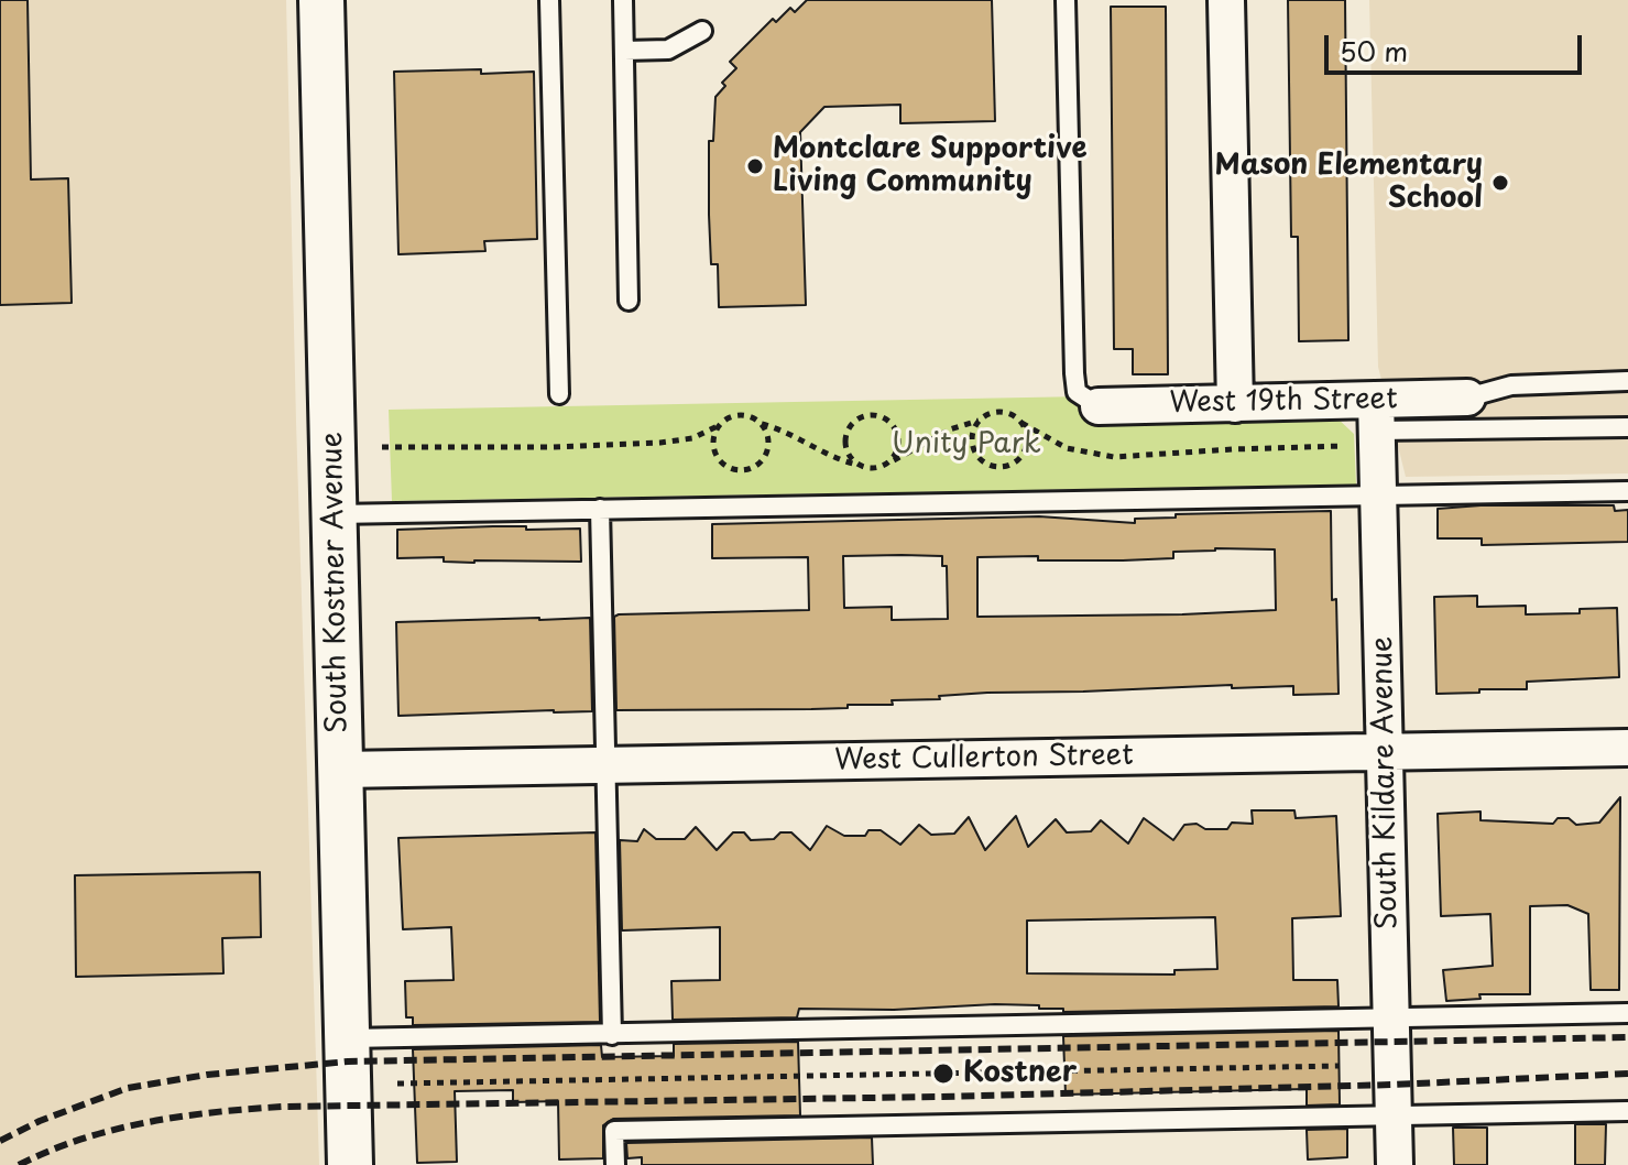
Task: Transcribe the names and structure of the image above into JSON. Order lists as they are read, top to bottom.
{
  "streets": {
    "street": [
      "West 19th Street",
      "South Kostner Avenue",
      "West Cullerton Street",
      "South Kildare Avenue"
    ]
  },
  "crossings": [
    ["West 19th Street", "South Kildare Avenue"],
    ["South Kostner Avenue", "West Cullerton Street"],
    ["West Cullerton Street", "South Kildare Avenue"]
  ],
  "parks": ["Unity Park"],
  "places": ["Montclare Supportive Living Community", "Mason Elementary School", "Kostner"],
  "scale_bar": "50 m"
}
